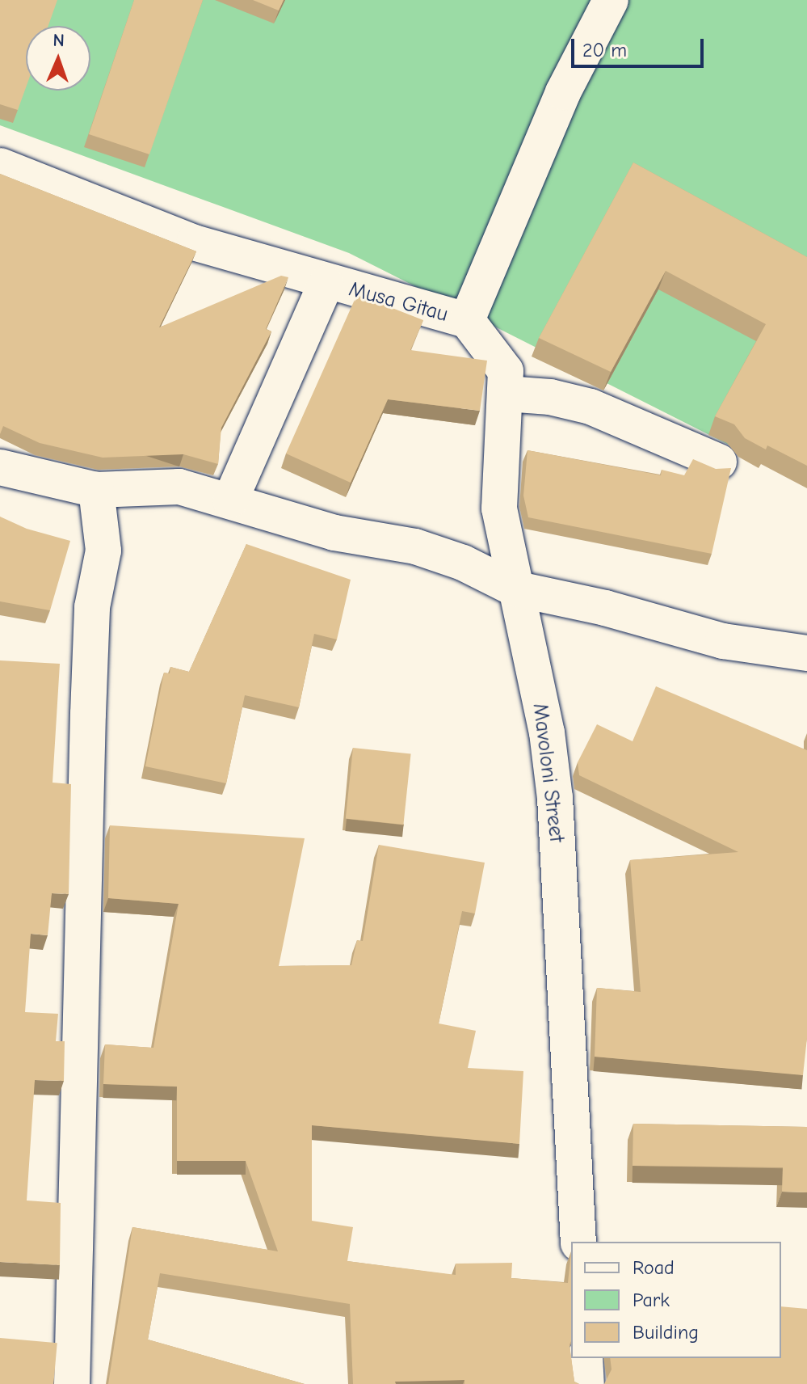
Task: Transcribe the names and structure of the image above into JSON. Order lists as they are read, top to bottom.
{
  "streets": {
    "street": ["Musa Gitau", "Mavoloni Street"]
  },
  "crossings": [
    ["Musa Gitau", "Mavoloni Street"]
  ],
  "legend": ["Road", "Park", "Building"],
  "scale_bar": "20 m",
  "north": "top"
}
